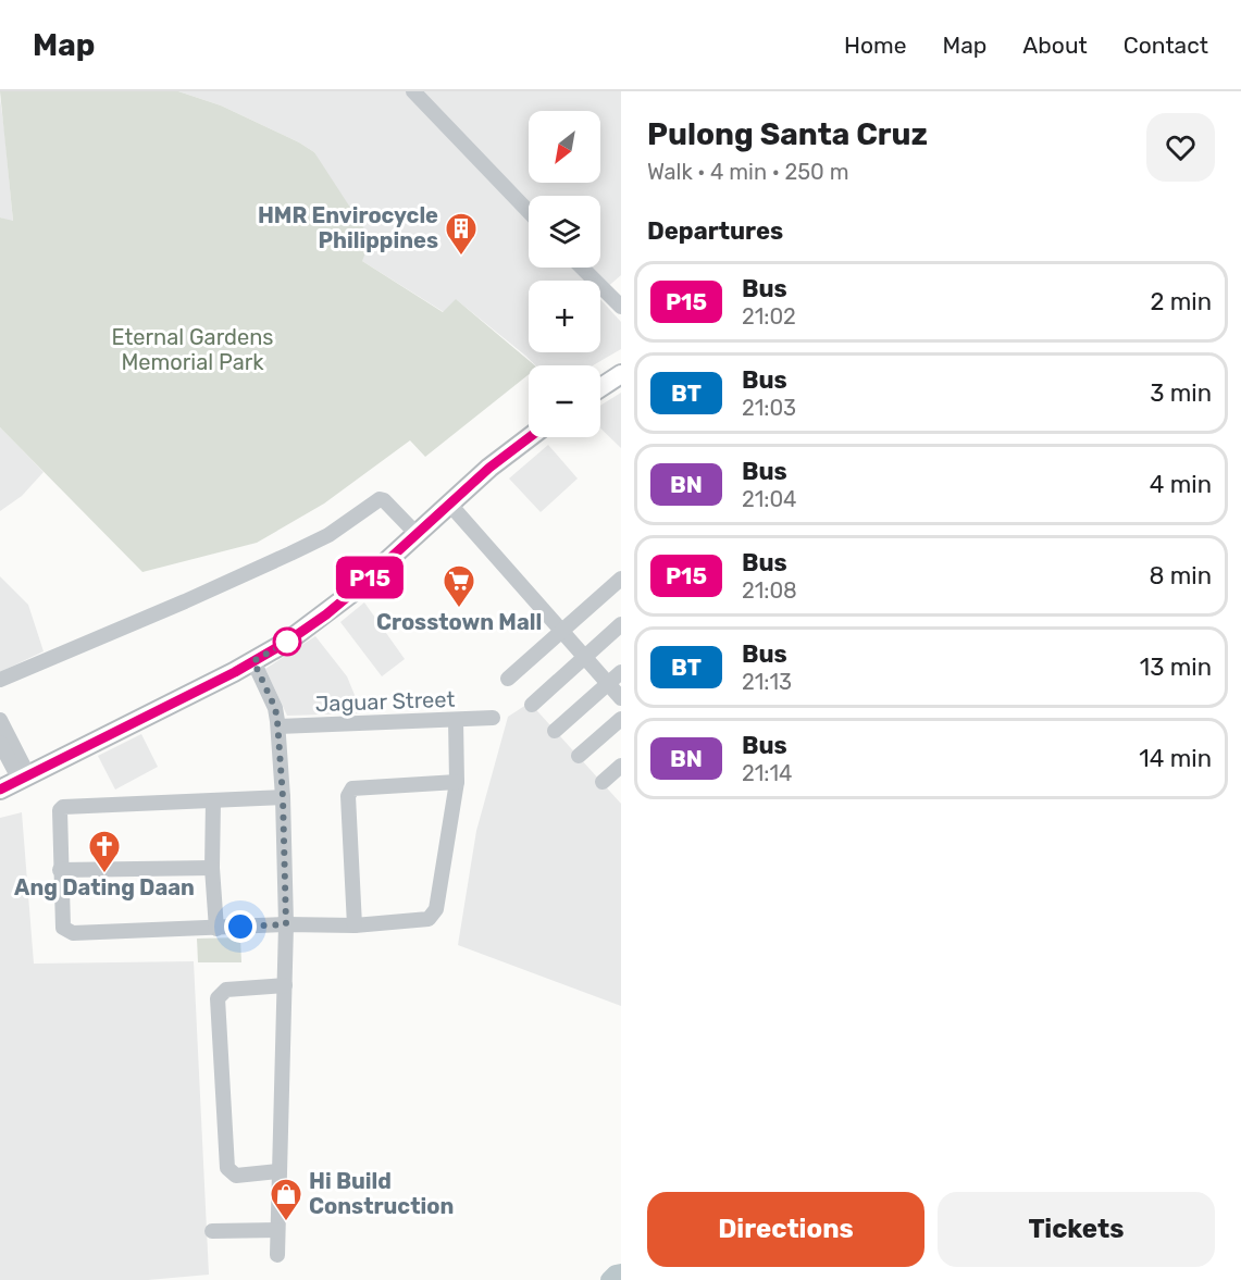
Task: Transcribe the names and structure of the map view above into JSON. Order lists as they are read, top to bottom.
{
  "streets": {
    "street": ["Jaguar Street"]
  },
  "parks": ["Eternal Gardens Memorial Park"],
  "places": {
    "building": ["HMR Envirocycle Philippines"],
    "supermarket": ["Crosstown Mall"],
    "church": ["Ang Dating Daan"],
    "shop": ["Hi Build Construction"]
  },
  "lines": ["bus line P15"],
  "north": "bottom left",
  "page": {
    "header": "Map",
    "nav": [
      "Home",
      "Map",
      "About",
      "Contact"
    ],
    "on_map": "P15",
    "heading": [
      ["Pulong Santa Cruz", "Walk · 4 min · 250 m"],
      "Departures"
    ],
    "map_buttons": ["+", "−"],
    "list": [
      {
        "mark": "P15",
        "name": "Bus",
        "note": "21:02",
        "value": "2 min"
      },
      {
        "mark": "BT",
        "name": "Bus",
        "note": "21:03",
        "value": "3 min"
      },
      {
        "mark": "BN",
        "name": "Bus",
        "note": "21:04",
        "value": "4 min"
      },
      {
        "mark": "P15",
        "name": "Bus",
        "note": "21:08",
        "value": "8 min"
      },
      {
        "mark": "BT",
        "name": "Bus",
        "note": "21:13",
        "value": "13 min"
      },
      {
        "mark": "BN",
        "name": "Bus",
        "note": "21:14",
        "value": "14 min"
      }
    ],
    "buttons": ["Directions", "Tickets"]
  }
}
